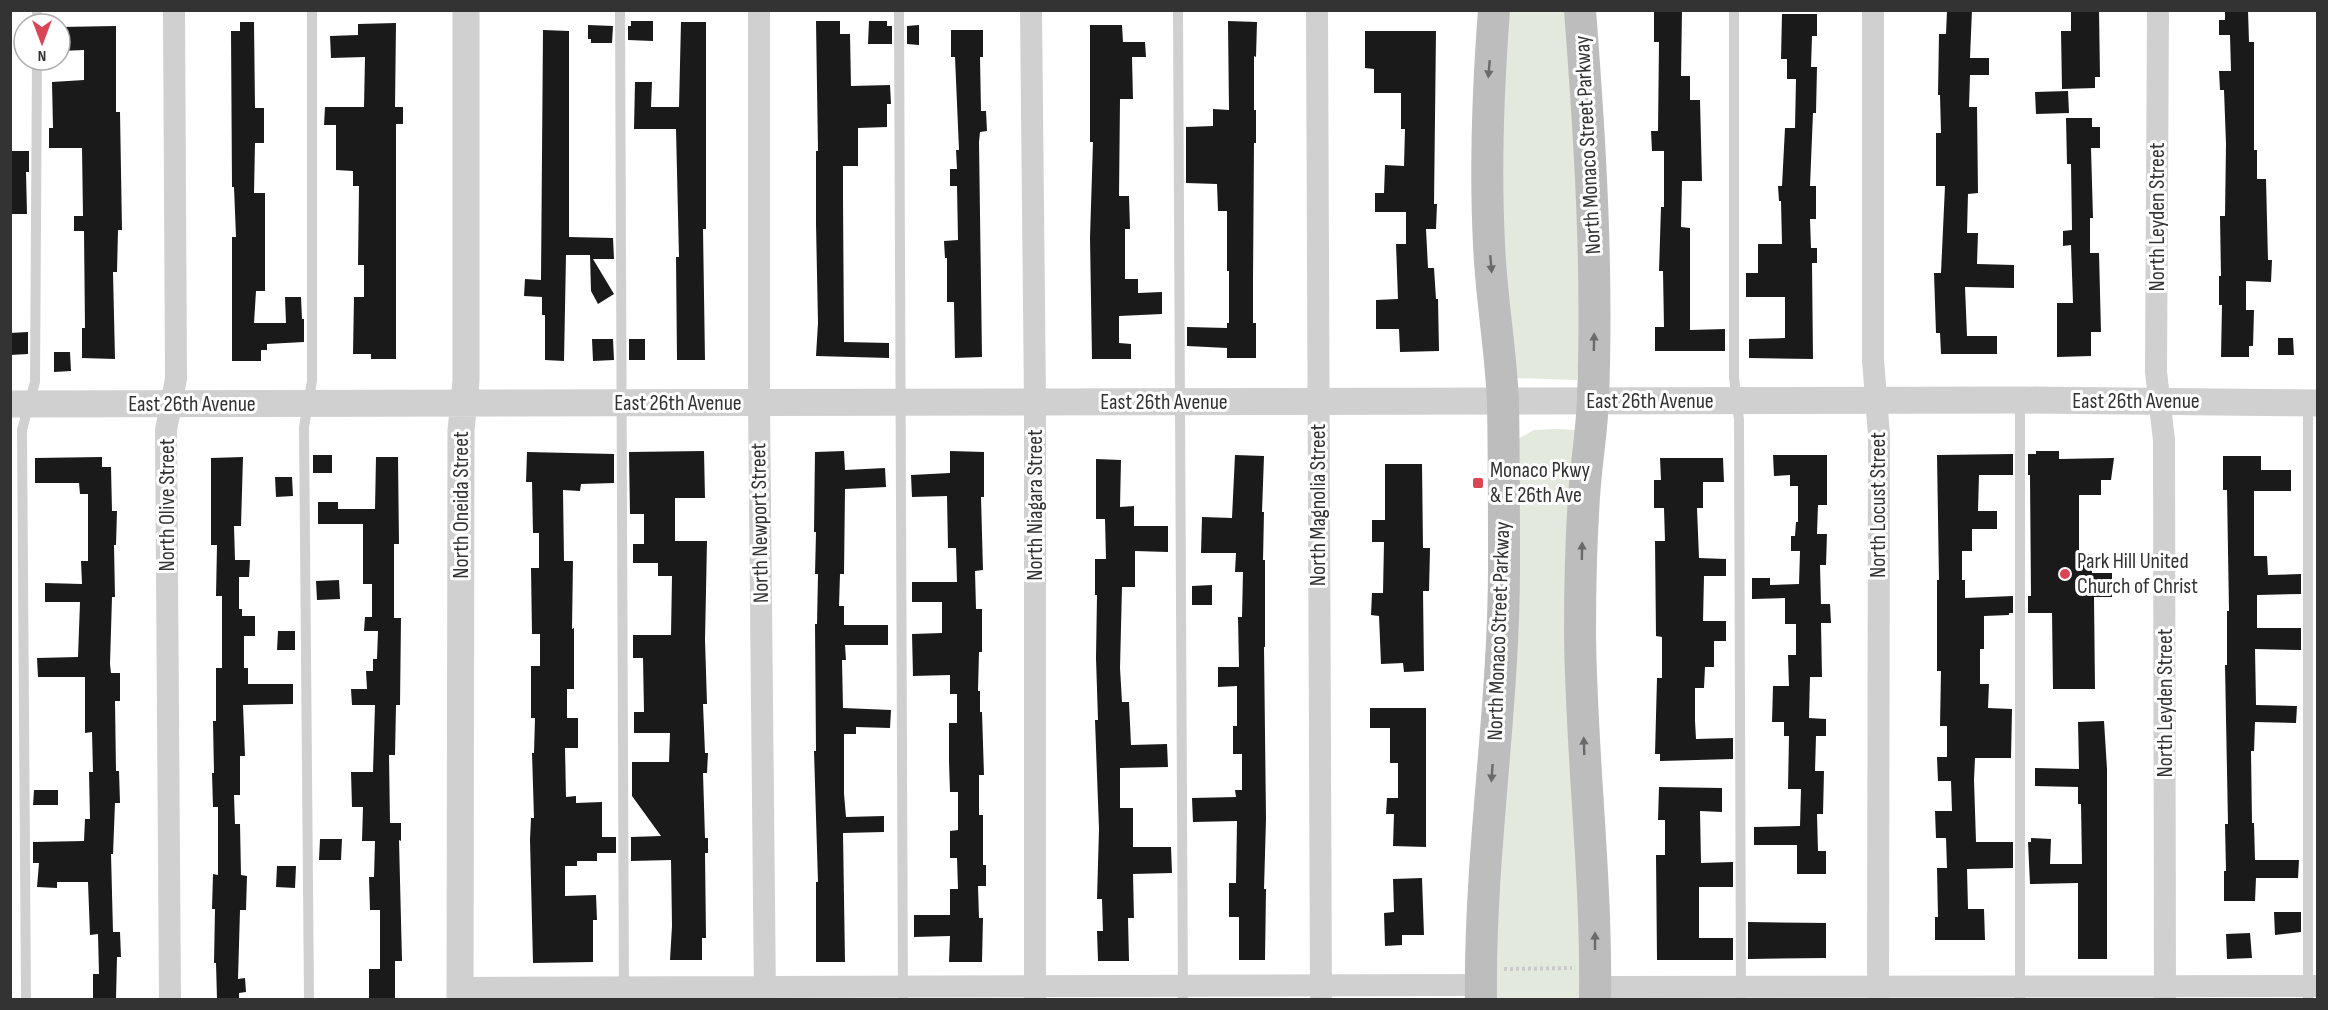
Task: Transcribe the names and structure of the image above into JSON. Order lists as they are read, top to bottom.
{
  "streets": {
    "main road": ["North Monaco Street Parkway"],
    "street": [
      "North Leyden Street",
      "East 26th Avenue",
      "North Olive Street",
      "North Oneida Street",
      "North Niagara Street",
      "North Magnolia Street",
      "North Locust Street",
      "North Newport Street"
    ]
  },
  "crossings": [
    ["North Monaco Street Parkway", "East 26th Avenue"],
    ["North Leyden Street", "East 26th Avenue"],
    ["East 26th Avenue", "North Olive Street"],
    ["East 26th Avenue", "North Oneida Street"],
    ["East 26th Avenue", "North Niagara Street"],
    ["East 26th Avenue", "North Magnolia Street"],
    ["East 26th Avenue", "North Locust Street"],
    ["East 26th Avenue", "North Newport Street"]
  ],
  "places": {
    "transit": ["Monaco Pkwy & E 26th Ave"],
    "other": ["Park Hill United Church of Christ"]
  },
  "north": "bottom"
}
